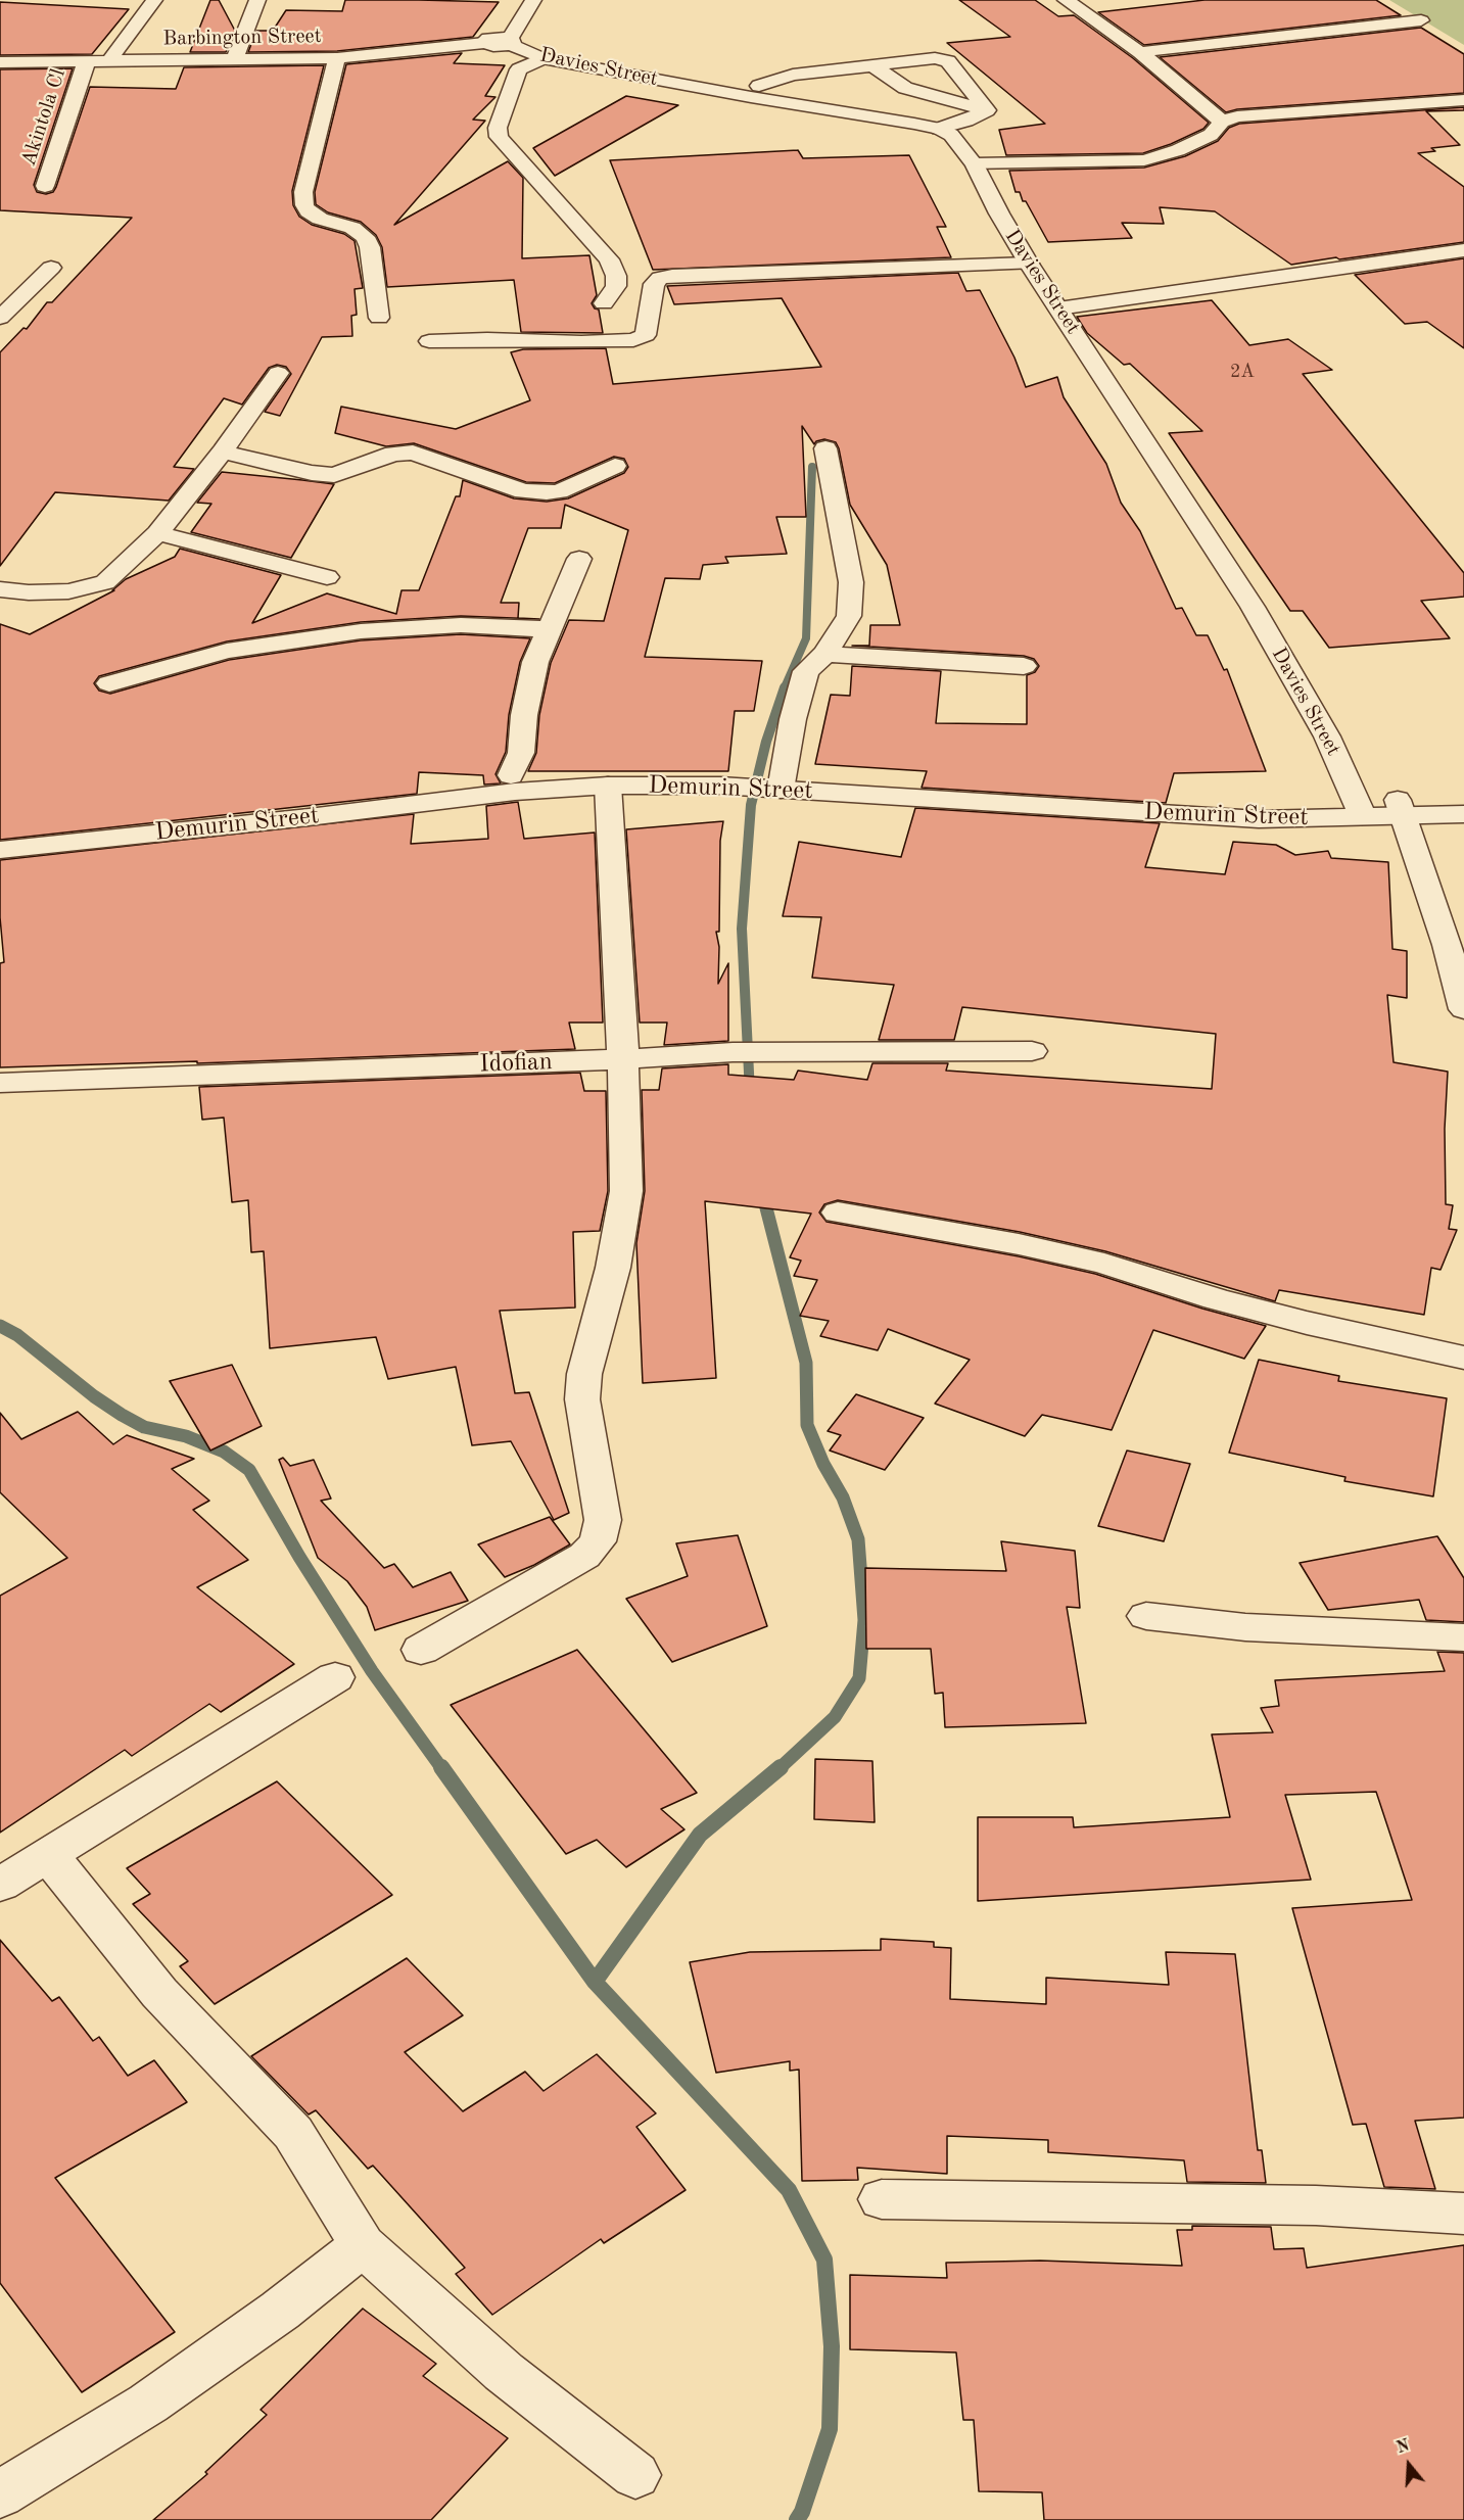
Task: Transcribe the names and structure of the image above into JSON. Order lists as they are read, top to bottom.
{
  "streets": {
    "street": [
      "Barbington Street",
      "Davies Street",
      "Akintola Cl",
      "Demurin Street",
      "Idofian"
    ]
  },
  "crossings": [
    ["Barbington Street", "Davies Street"],
    ["Barbington Street", "Akintola Cl"],
    ["Davies Street", "Demurin Street"]
  ],
  "house_numbers": ["2A"],
  "north": "top"
}
